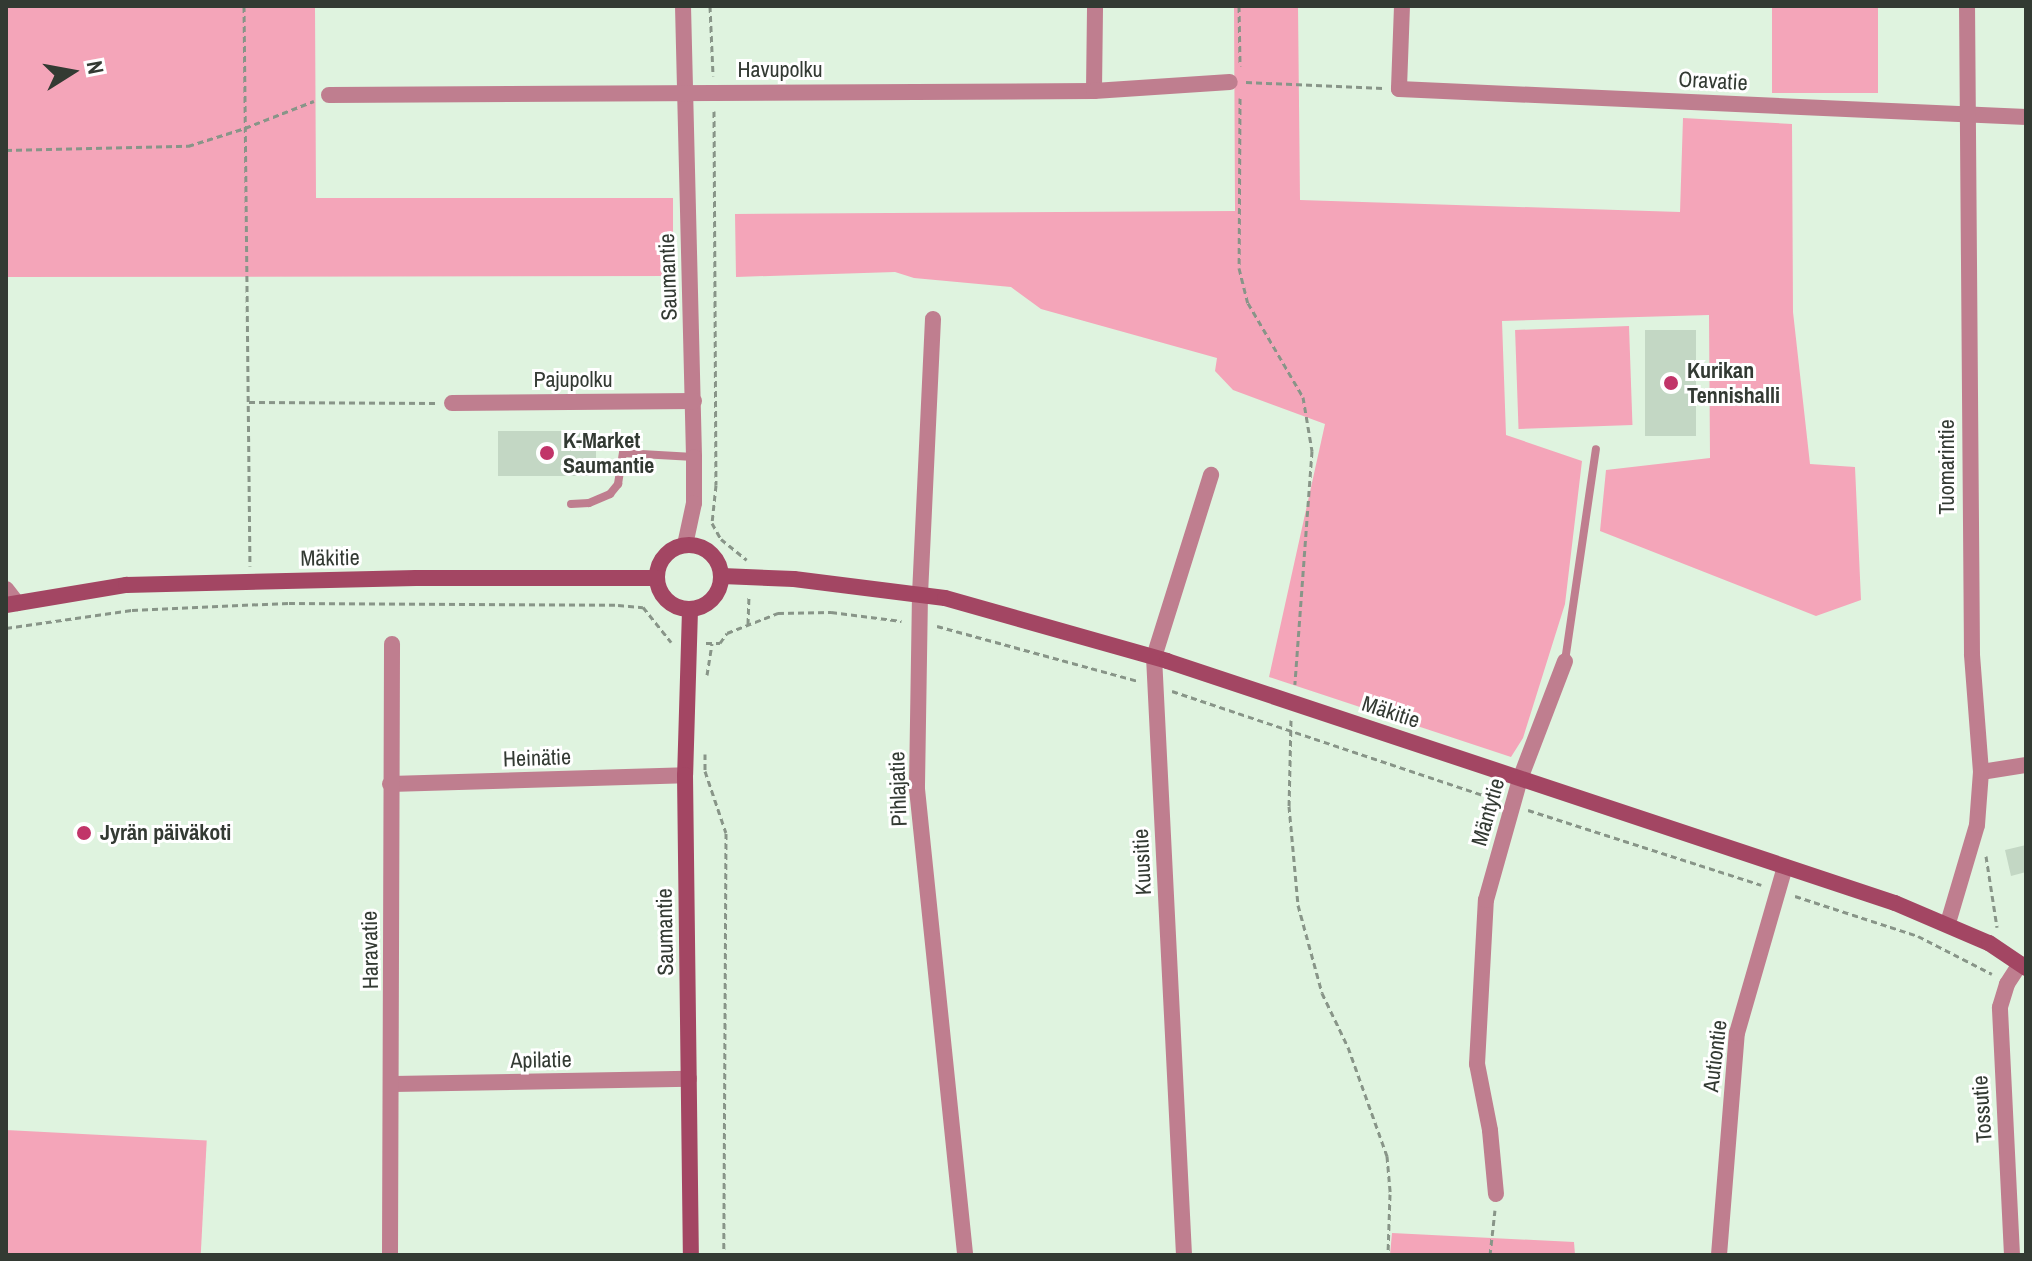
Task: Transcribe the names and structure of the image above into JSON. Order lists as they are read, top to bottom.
{
  "streets": {
    "street": [
      "Havupolku",
      "Oravatie",
      "Saumantie",
      "Pajupolku",
      "Tuomarintie",
      "Mäkitie",
      "Heinätie",
      "Pihlajatie",
      "Mäntytie",
      "Kuusitie",
      "Haravatie",
      "Autiontie",
      "Apilatie",
      "Tossutie"
    ]
  },
  "crossings": [
    ["Havupolku", "Saumantie"],
    ["Oravatie", "Tuomarintie"],
    ["Saumantie", "Pajupolku"],
    ["Saumantie", "Mäkitie"],
    ["Saumantie", "Heinätie"],
    ["Saumantie", "Apilatie"],
    ["Tuomarintie", "Mäkitie"],
    ["Mäkitie", "Pihlajatie"],
    ["Mäkitie", "Mäntytie"],
    ["Mäkitie", "Kuusitie"],
    ["Mäkitie", "Autiontie"],
    ["Mäkitie", "Tossutie"],
    ["Heinätie", "Haravatie"],
    ["Haravatie", "Apilatie"]
  ],
  "places": ["Kurikan Tennishalli", "K-Market Saumantie", "Jyrän päiväkoti"],
  "north": "right"
}
